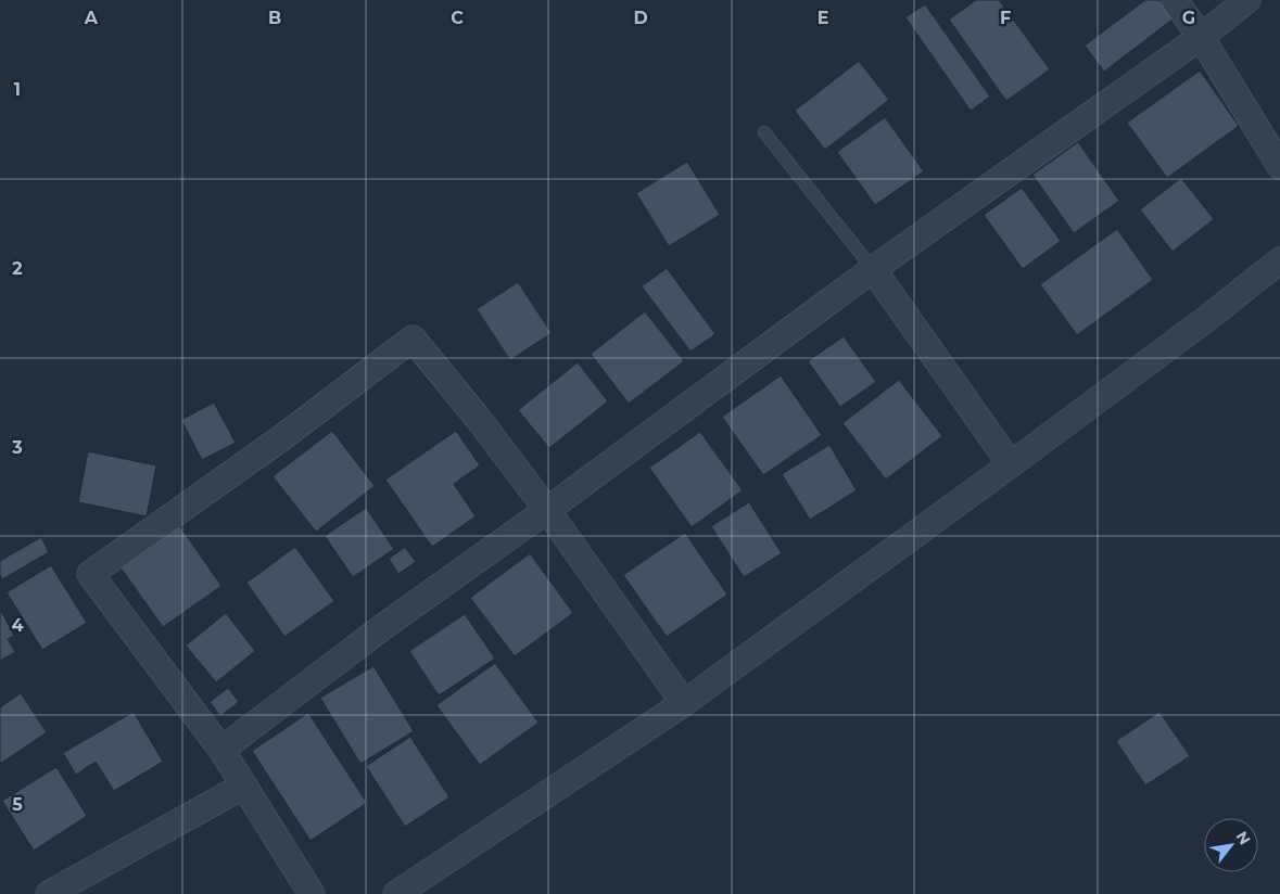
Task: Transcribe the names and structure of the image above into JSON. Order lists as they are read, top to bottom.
{
  "north": "top right",
  "grid": {
    "columns": [
      "A",
      "B",
      "C",
      "D",
      "E",
      "F",
      "G"
    ],
    "rows": [
      "1",
      "2",
      "3",
      "4",
      "5"
    ]
  }
}
